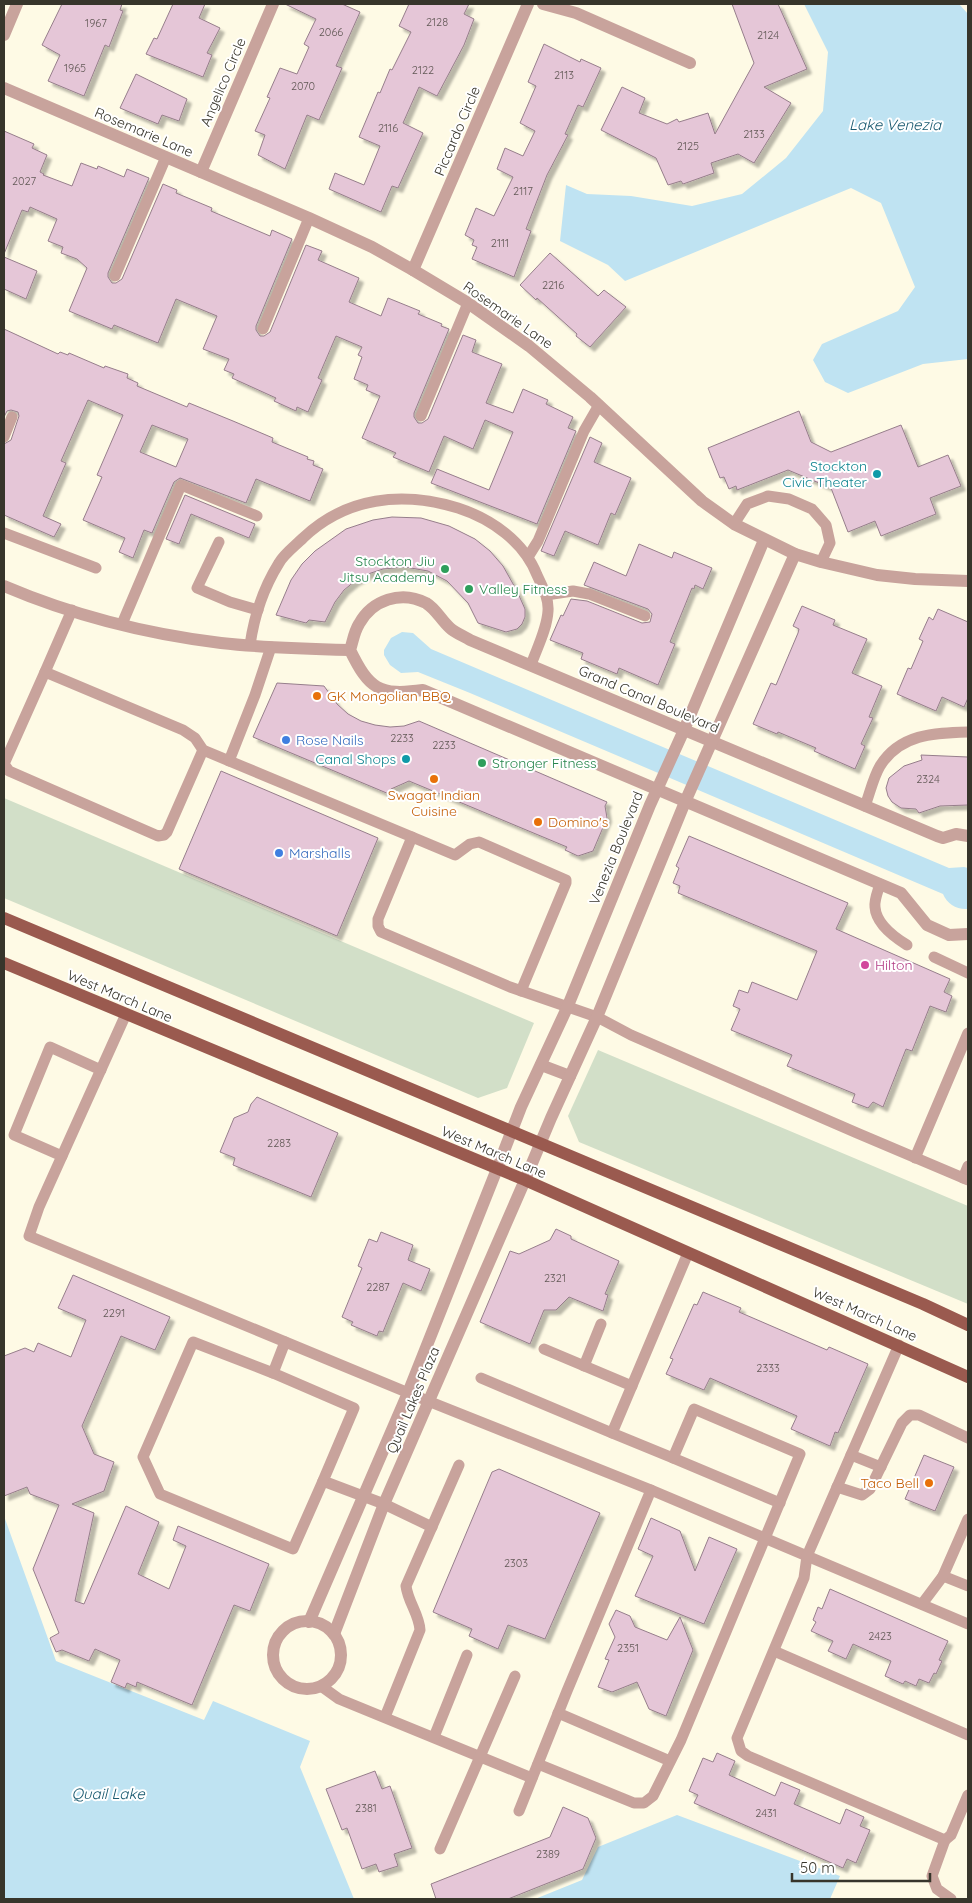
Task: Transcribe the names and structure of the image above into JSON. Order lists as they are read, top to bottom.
{
  "streets": {
    "main road": ["West March Lane"],
    "street": [
      "Angelico Circle",
      "Piccardo Circle",
      "Rosemarie Lane",
      "Grand Canal Boulevard",
      "Venezia Boulevard",
      "Quail Lakes Plaza"
    ]
  },
  "crossings": [
    ["Angelico Circle", "Rosemarie Lane"],
    ["Piccardo Circle", "Rosemarie Lane"],
    ["Rosemarie Lane", "Venezia Boulevard"],
    ["Grand Canal Boulevard", "Venezia Boulevard"],
    ["Venezia Boulevard", "West March Lane"],
    ["Venezia Boulevard", "Quail Lakes Plaza"],
    ["West March Lane", "Quail Lakes Plaza"]
  ],
  "water": ["Lake Venezia", "Quail Lake"],
  "places": [
    "Stockton Civic Theater",
    "Stockton Jiu Jitsu Academy",
    "Valley Fitness",
    "GK Mongolian BBQ",
    "Rose Nails",
    "Canal Shops",
    "Stronger Fitness",
    "Swagat Indian Cuisine",
    "Domino's",
    "Marshalls",
    "Hilton",
    "Taco Bell"
  ],
  "house_numbers": [
    "2128",
    "1967",
    "2066",
    "2124",
    "1965",
    "2122",
    "2113",
    "2070",
    "2116",
    "2133",
    "2125",
    "2027",
    "2117",
    "2111",
    "2216",
    "2233",
    "2233",
    "2324",
    "2283",
    "2321",
    "2287",
    "2291",
    "2333",
    "2303",
    "2423",
    "2351",
    "2381",
    "2431",
    "2389"
  ],
  "scale_bar": "50 m"
}
